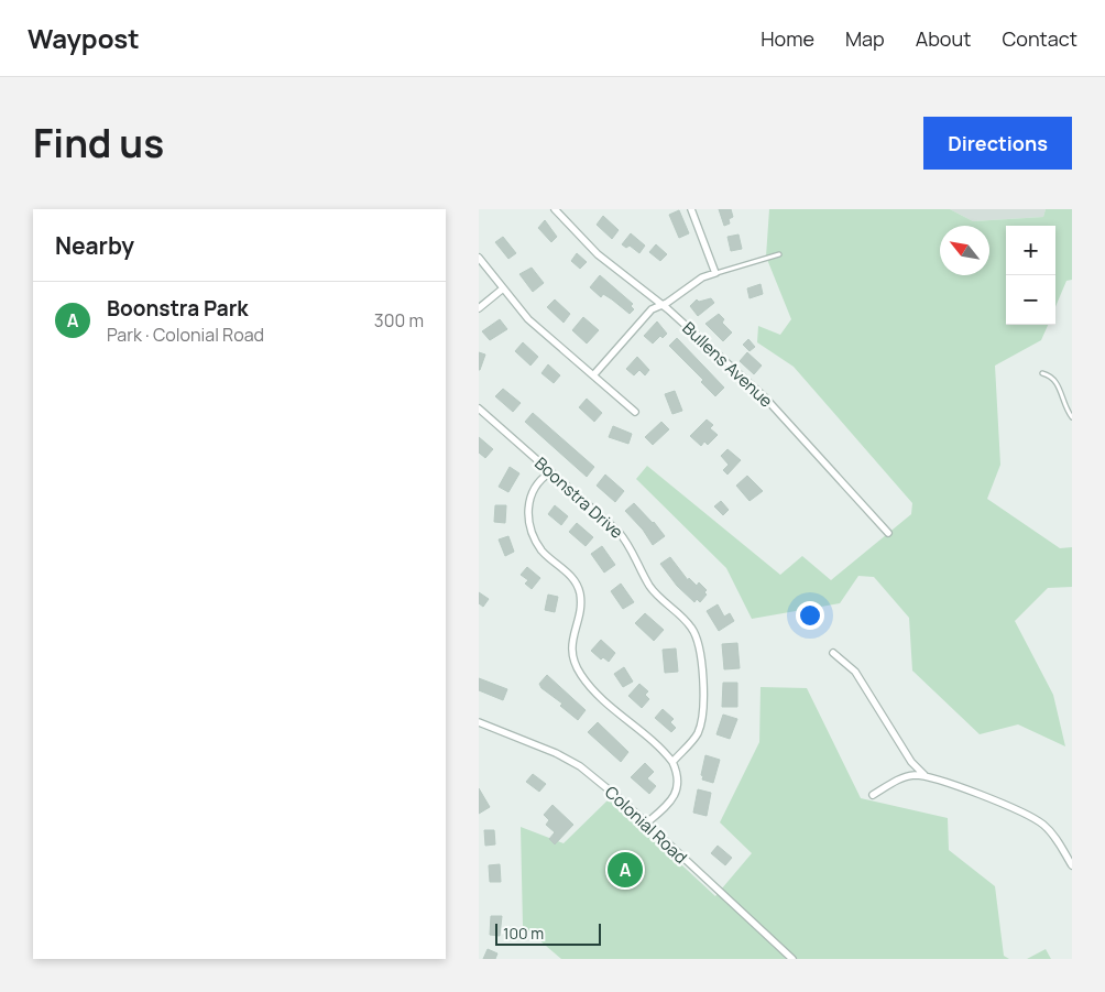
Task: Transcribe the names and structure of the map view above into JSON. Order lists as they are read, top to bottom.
{
  "streets": {
    "street": ["Bullens Avenue", "Boonstra Drive", "Colonial Road"]
  },
  "scale_bar": "100 m",
  "north": "top left",
  "page": {
    "header": "Waypost",
    "nav": [
      "Home",
      "Map",
      "About",
      "Contact"
    ],
    "title": "Find us",
    "buttons": "Directions",
    "heading": "Nearby",
    "map_buttons": ["+", "−"],
    "list": [
      {
        "mark": "A",
        "name": "Boonstra Park",
        "note": "Park · Colonial Road",
        "value": "300 m"
      }
    ],
    "pins": "A",
    "scale": "100 m"
  }
}
